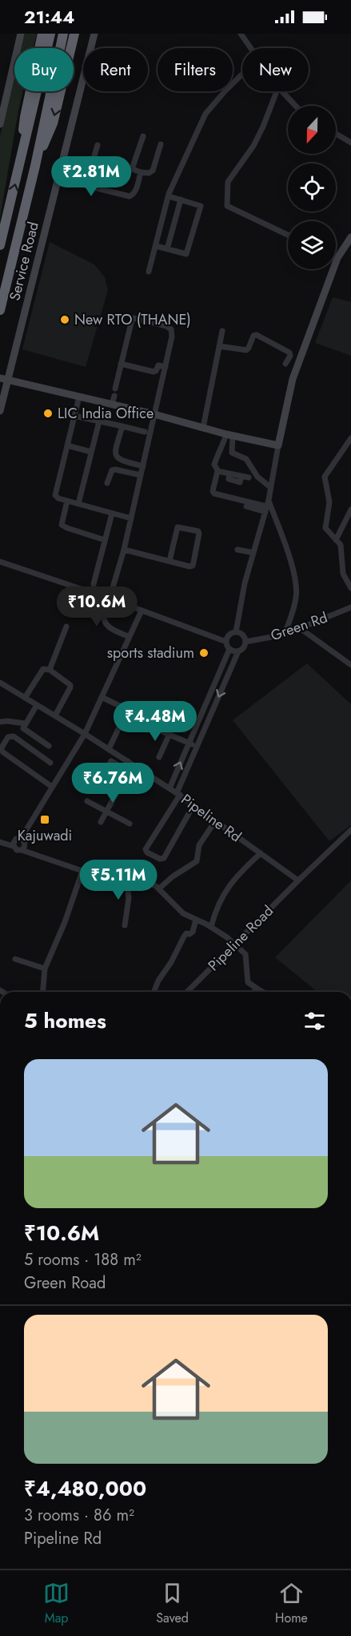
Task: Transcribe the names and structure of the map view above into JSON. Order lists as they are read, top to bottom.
{
  "streets": {
    "street": [
      "Service Road",
      "Green Rd",
      "Pipeline Rd",
      "Pipeline Road"
    ]
  },
  "crossings": [
    ["Pipeline Rd", "Pipeline Road"]
  ],
  "places": {
    "other": ["New RTO (THANE)", "LIC India Office", "sports stadium"],
    "transit": ["Kajuwadi"]
  },
  "north": "bottom",
  "page": {
    "status": "21:44",
    "chip": [
      "Buy",
      "Rent",
      "Filters",
      "New"
    ],
    "price": [
      "₹2.81M",
      "₹10.6M",
      "₹4.48M",
      "₹6.76M",
      "₹5.11M"
    ],
    "heading": "5 homes",
    "list": [
      {
        "name": "₹10.6M",
        "note": "5 rooms · 188 m² · Green Road"
      },
      {
        "name": "₹4,480,000",
        "note": "3 rooms · 86 m² · Pipeline Rd"
      }
    ],
    "tabs": ["Map", "Saved", "Home"]
  }
}
